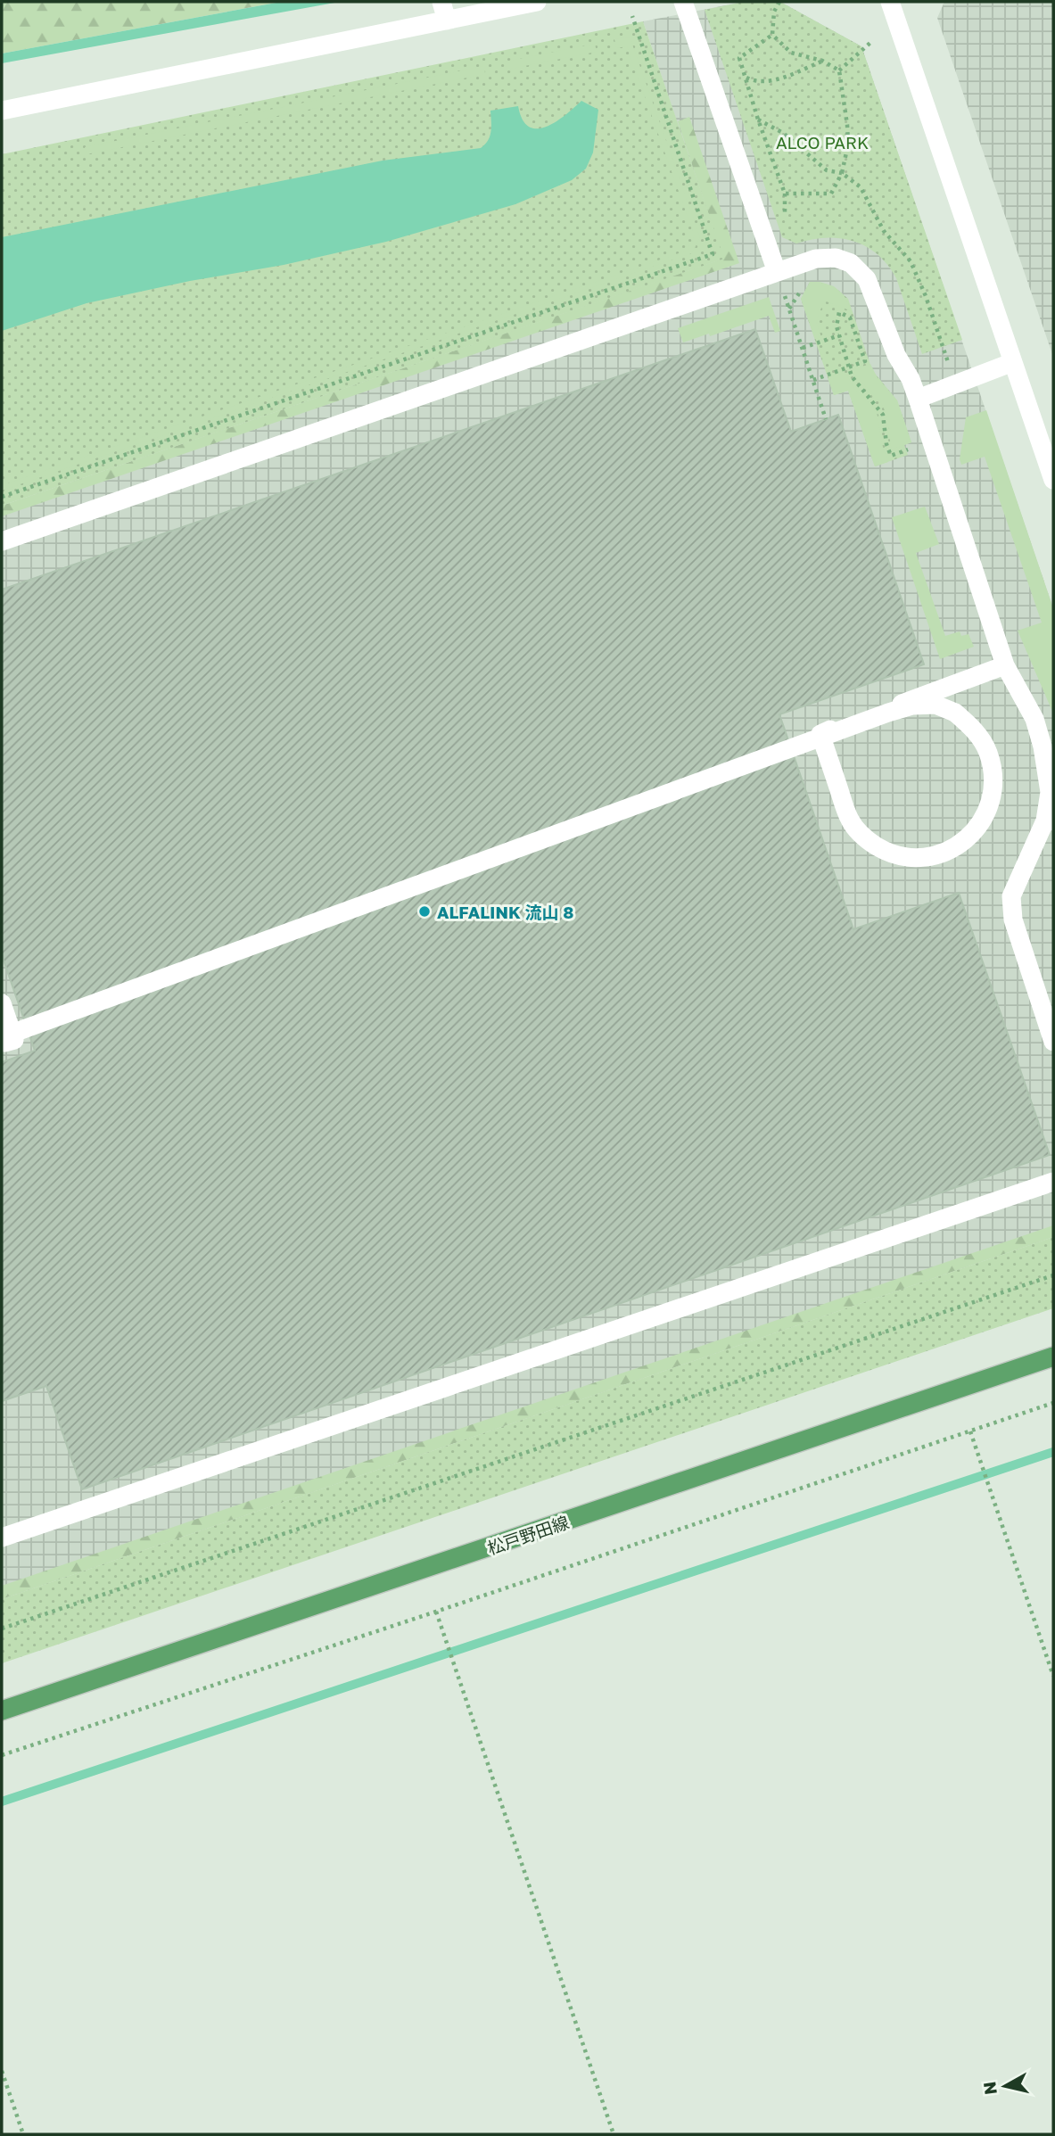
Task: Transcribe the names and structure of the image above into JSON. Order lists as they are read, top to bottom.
{
  "streets": {
    "main road": ["松戸野田線"]
  },
  "parks": ["ALCO PARK"],
  "places": ["ALFALINK 流山 8"],
  "north": "left"
}
